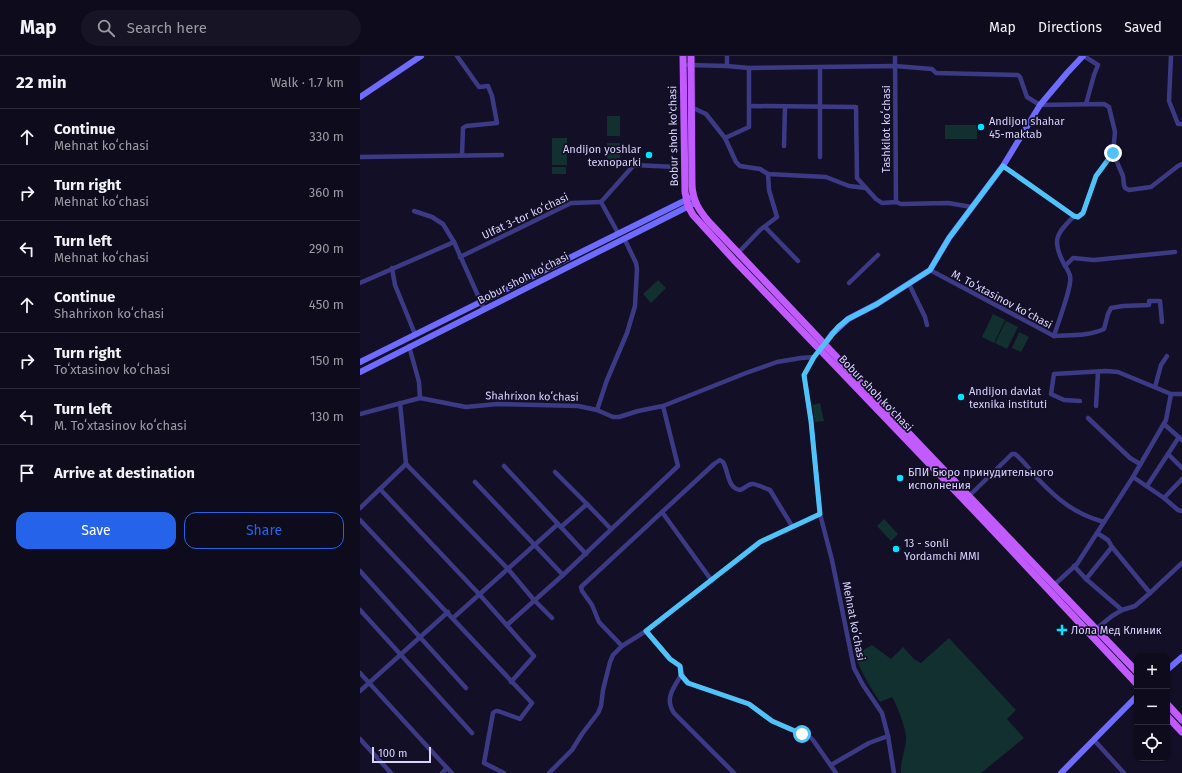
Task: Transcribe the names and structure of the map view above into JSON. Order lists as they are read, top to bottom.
{
  "streets": {
    "main road": ["Bobur shoh ko'chasi", "Bobur shoh koʻchasi"],
    "street": [
      "Tashkilot koʻchasi",
      "Ulfat 3-tor koʻchasi",
      "M. Toʻxtasinov koʻchasi",
      "Shahrixon koʻchasi",
      "Mehnat koʻchasi"
    ]
  },
  "crossings": [
    ["Bobur shoh ko'chasi", "Bobur shoh koʻchasi"],
    ["Bobur shoh ko'chasi", "Mehnat koʻchasi"],
    ["Shahrixon koʻchasi", "Mehnat koʻchasi"]
  ],
  "places": {
    "other": [
      "Andijon shahar 45-maktab",
      "Andijon yoshlar texnoparki",
      "Andijon davlat texnika instituti",
      "БПИ Бюро принудительного исполнения",
      "13 - sonli Yordamchi MMI"
    ],
    "health": ["Лола Мед Клиник"]
  },
  "scale_bar": "100 m",
  "page": {
    "header": "Map",
    "search": "Search here",
    "nav": ["Map", "Directions", "Saved"],
    "heading": ["22 min", "Walk · 1.7 km"],
    "list": [
      ["Continue", "Mehnat koʻchasi", "330 m"],
      ["Turn right", "Mehnat koʻchasi", "360 m"],
      ["Turn left", "Mehnat koʻchasi", "290 m"],
      ["Continue", "Shahrixon koʻchasi", "450 m"],
      ["Turn right", "Toʻxtasinov koʻchasi", "150 m"],
      ["Turn left", "M. Toʻxtasinov koʻchasi", "130 m"],
      "Arrive at destination"
    ],
    "buttons": ["Save", "Share"],
    "map_buttons": ["+", "−"],
    "scale": "100 m"
  }
}
